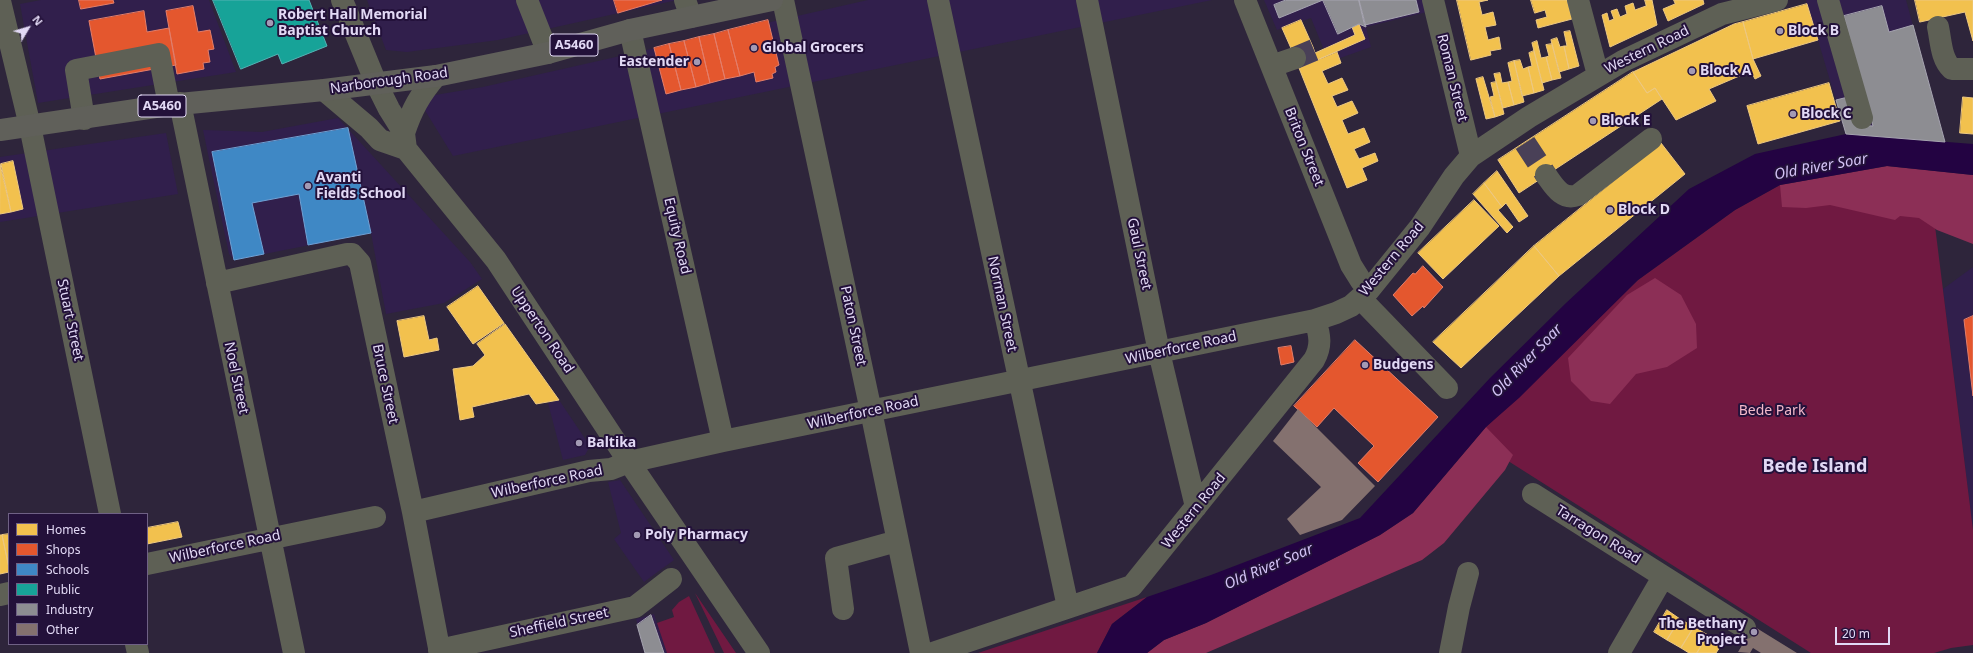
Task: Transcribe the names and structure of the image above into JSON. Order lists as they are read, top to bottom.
{
  "streets": {
    "main road": ["A5460", "Narborough Road"],
    "street": [
      "Western Road",
      "Roman Street",
      "Briton Street",
      "Equity Road",
      "Gaul Street",
      "Norman Street",
      "Stuart Street",
      "Paton Street",
      "Upperton Road",
      "Wilberforce Road",
      "Noel Street",
      "Bruce Street",
      "Tarragon Road",
      "Sheffield Street"
    ]
  },
  "crossings": [
    ["Western Road", "Roman Street"],
    ["Western Road", "Briton Street"],
    ["Western Road", "Gaul Street"],
    ["Western Road", "Norman Street"],
    ["Western Road", "Wilberforce Road"],
    ["Narborough Road", "Equity Road"],
    ["Narborough Road", "Stuart Street"],
    ["Narborough Road", "Upperton Road"],
    ["Narborough Road", "Noel Street"],
    ["Equity Road", "Wilberforce Road"],
    ["Gaul Street", "Wilberforce Road"],
    ["Norman Street", "Wilberforce Road"],
    ["Paton Street", "Wilberforce Road"],
    ["Upperton Road", "Wilberforce Road"],
    ["Wilberforce Road", "Noel Street"],
    ["Wilberforce Road", "Bruce Street"],
    ["Noel Street", "Bruce Street"],
    ["Bruce Street", "Sheffield Street"]
  ],
  "districts": ["Bede Island"],
  "water": ["Old River Soar"],
  "parks": ["Bede Park"],
  "places": [
    "Robert Hall Memorial Baptist Church",
    "Block B",
    "Global Grocers",
    "Eastender",
    "Block A",
    "Block C",
    "Block E",
    "Avanti Fields School",
    "Block D",
    "Budgens",
    "Baltika",
    "Poly Pharmacy",
    "The Bethany Project"
  ],
  "legend": [
    "Homes",
    "Shops",
    "Schools",
    "Public",
    "Industry",
    "Other"
  ],
  "scale_bar": "20 m",
  "north": "top right"
}
